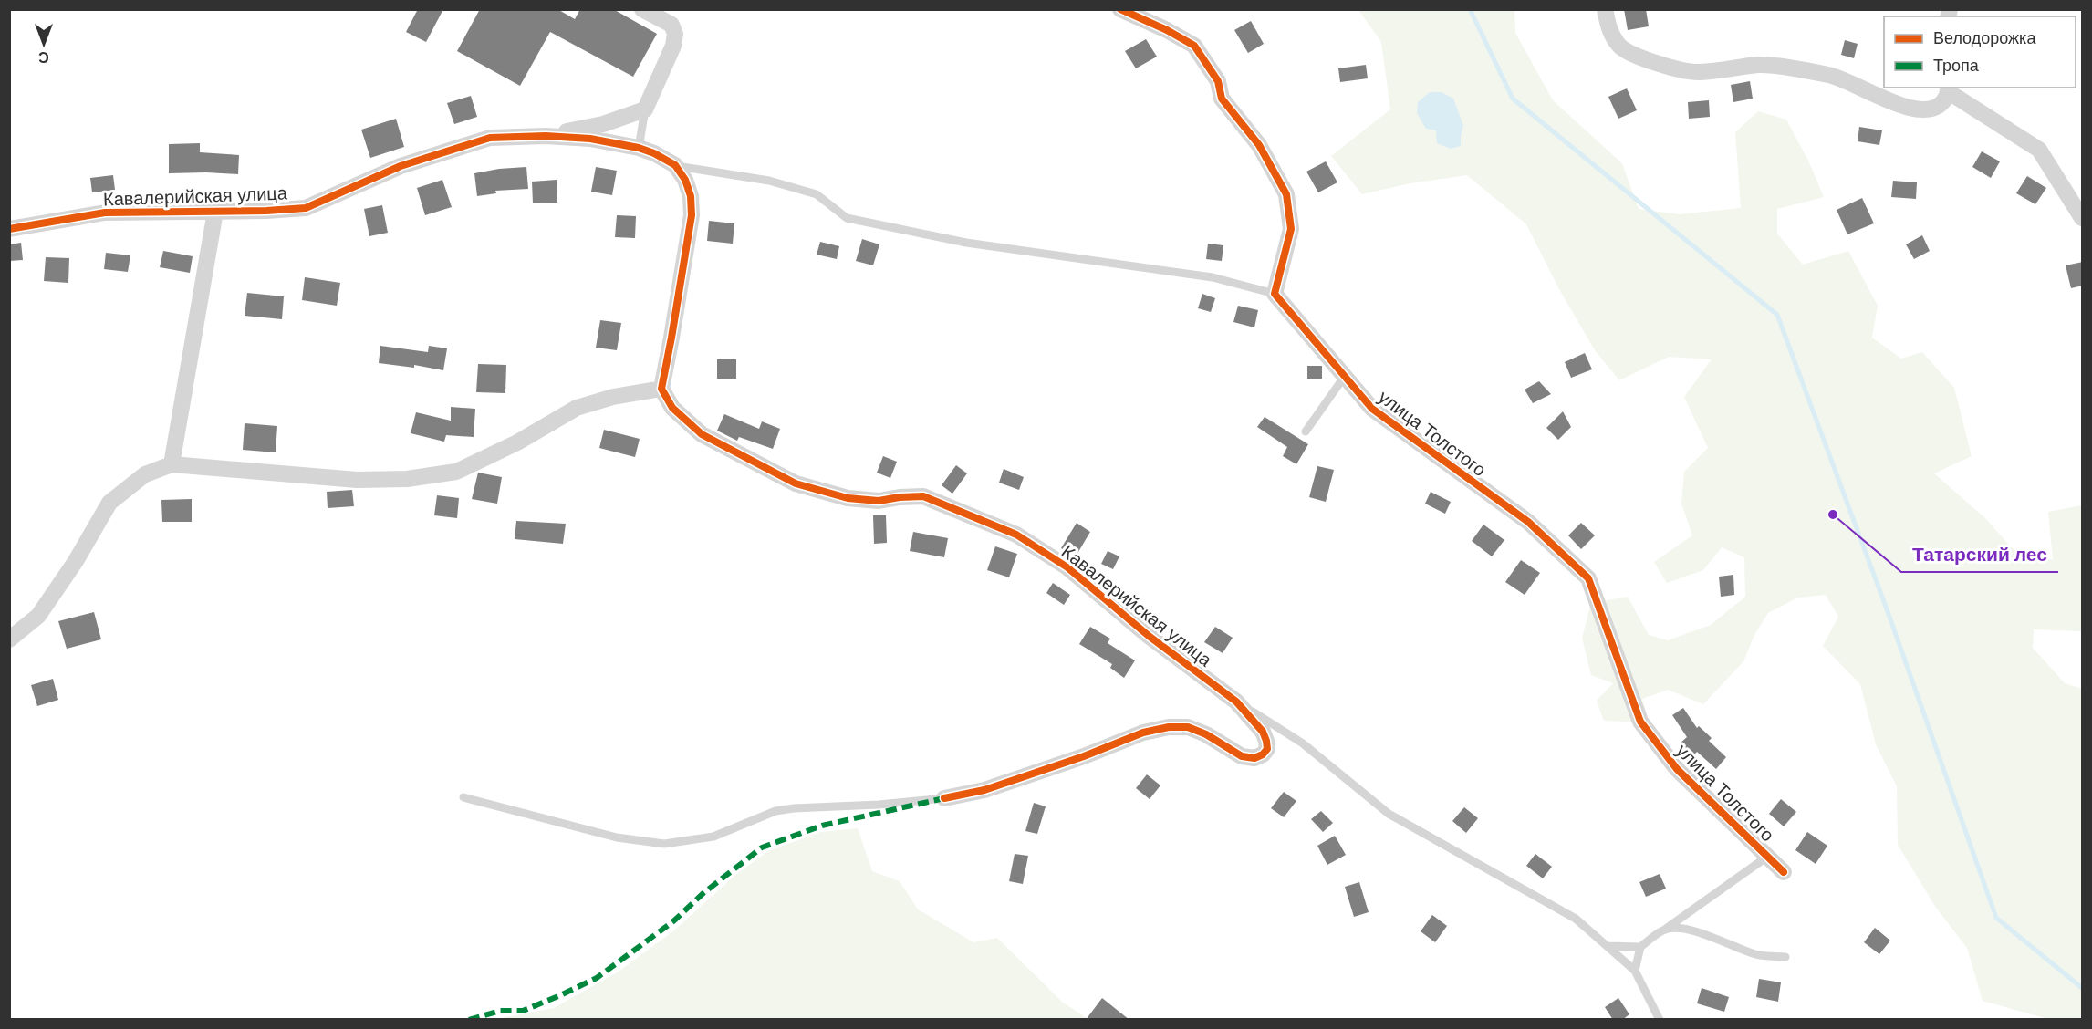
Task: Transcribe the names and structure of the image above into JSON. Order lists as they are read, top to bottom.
{
  "streets": {
    "street": ["Кавалерийская улица", "улица Толстого"]
  },
  "places": ["Татарский лес"],
  "legend": ["Велодорожка", "Тропа"],
  "north": "bottom"
}
